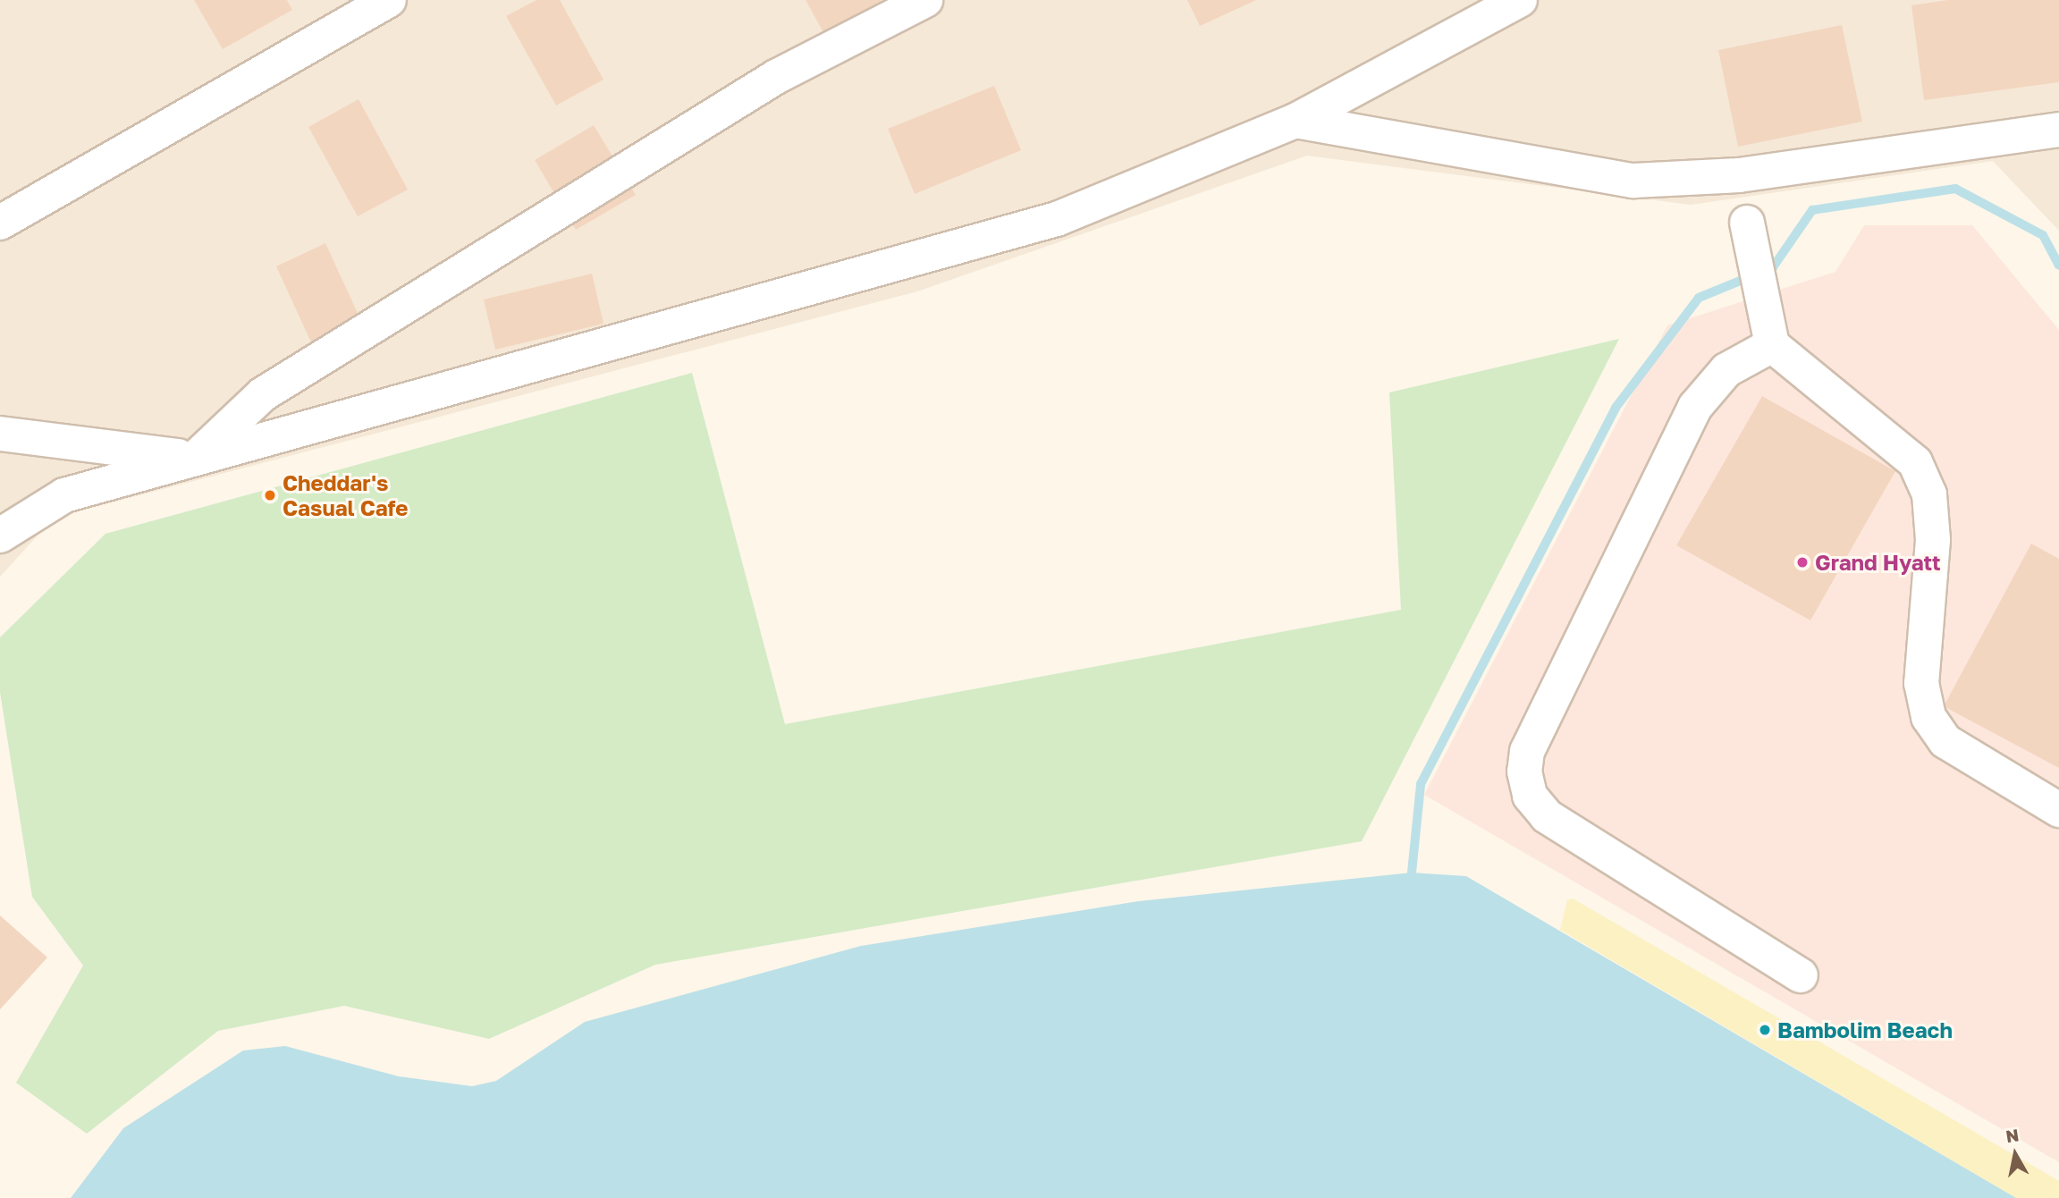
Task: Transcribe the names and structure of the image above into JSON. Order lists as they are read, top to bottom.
{
  "places": ["Cheddar's Casual Cafe", "Grand Hyatt", "Bambolim Beach"],
  "north": "top"
}
